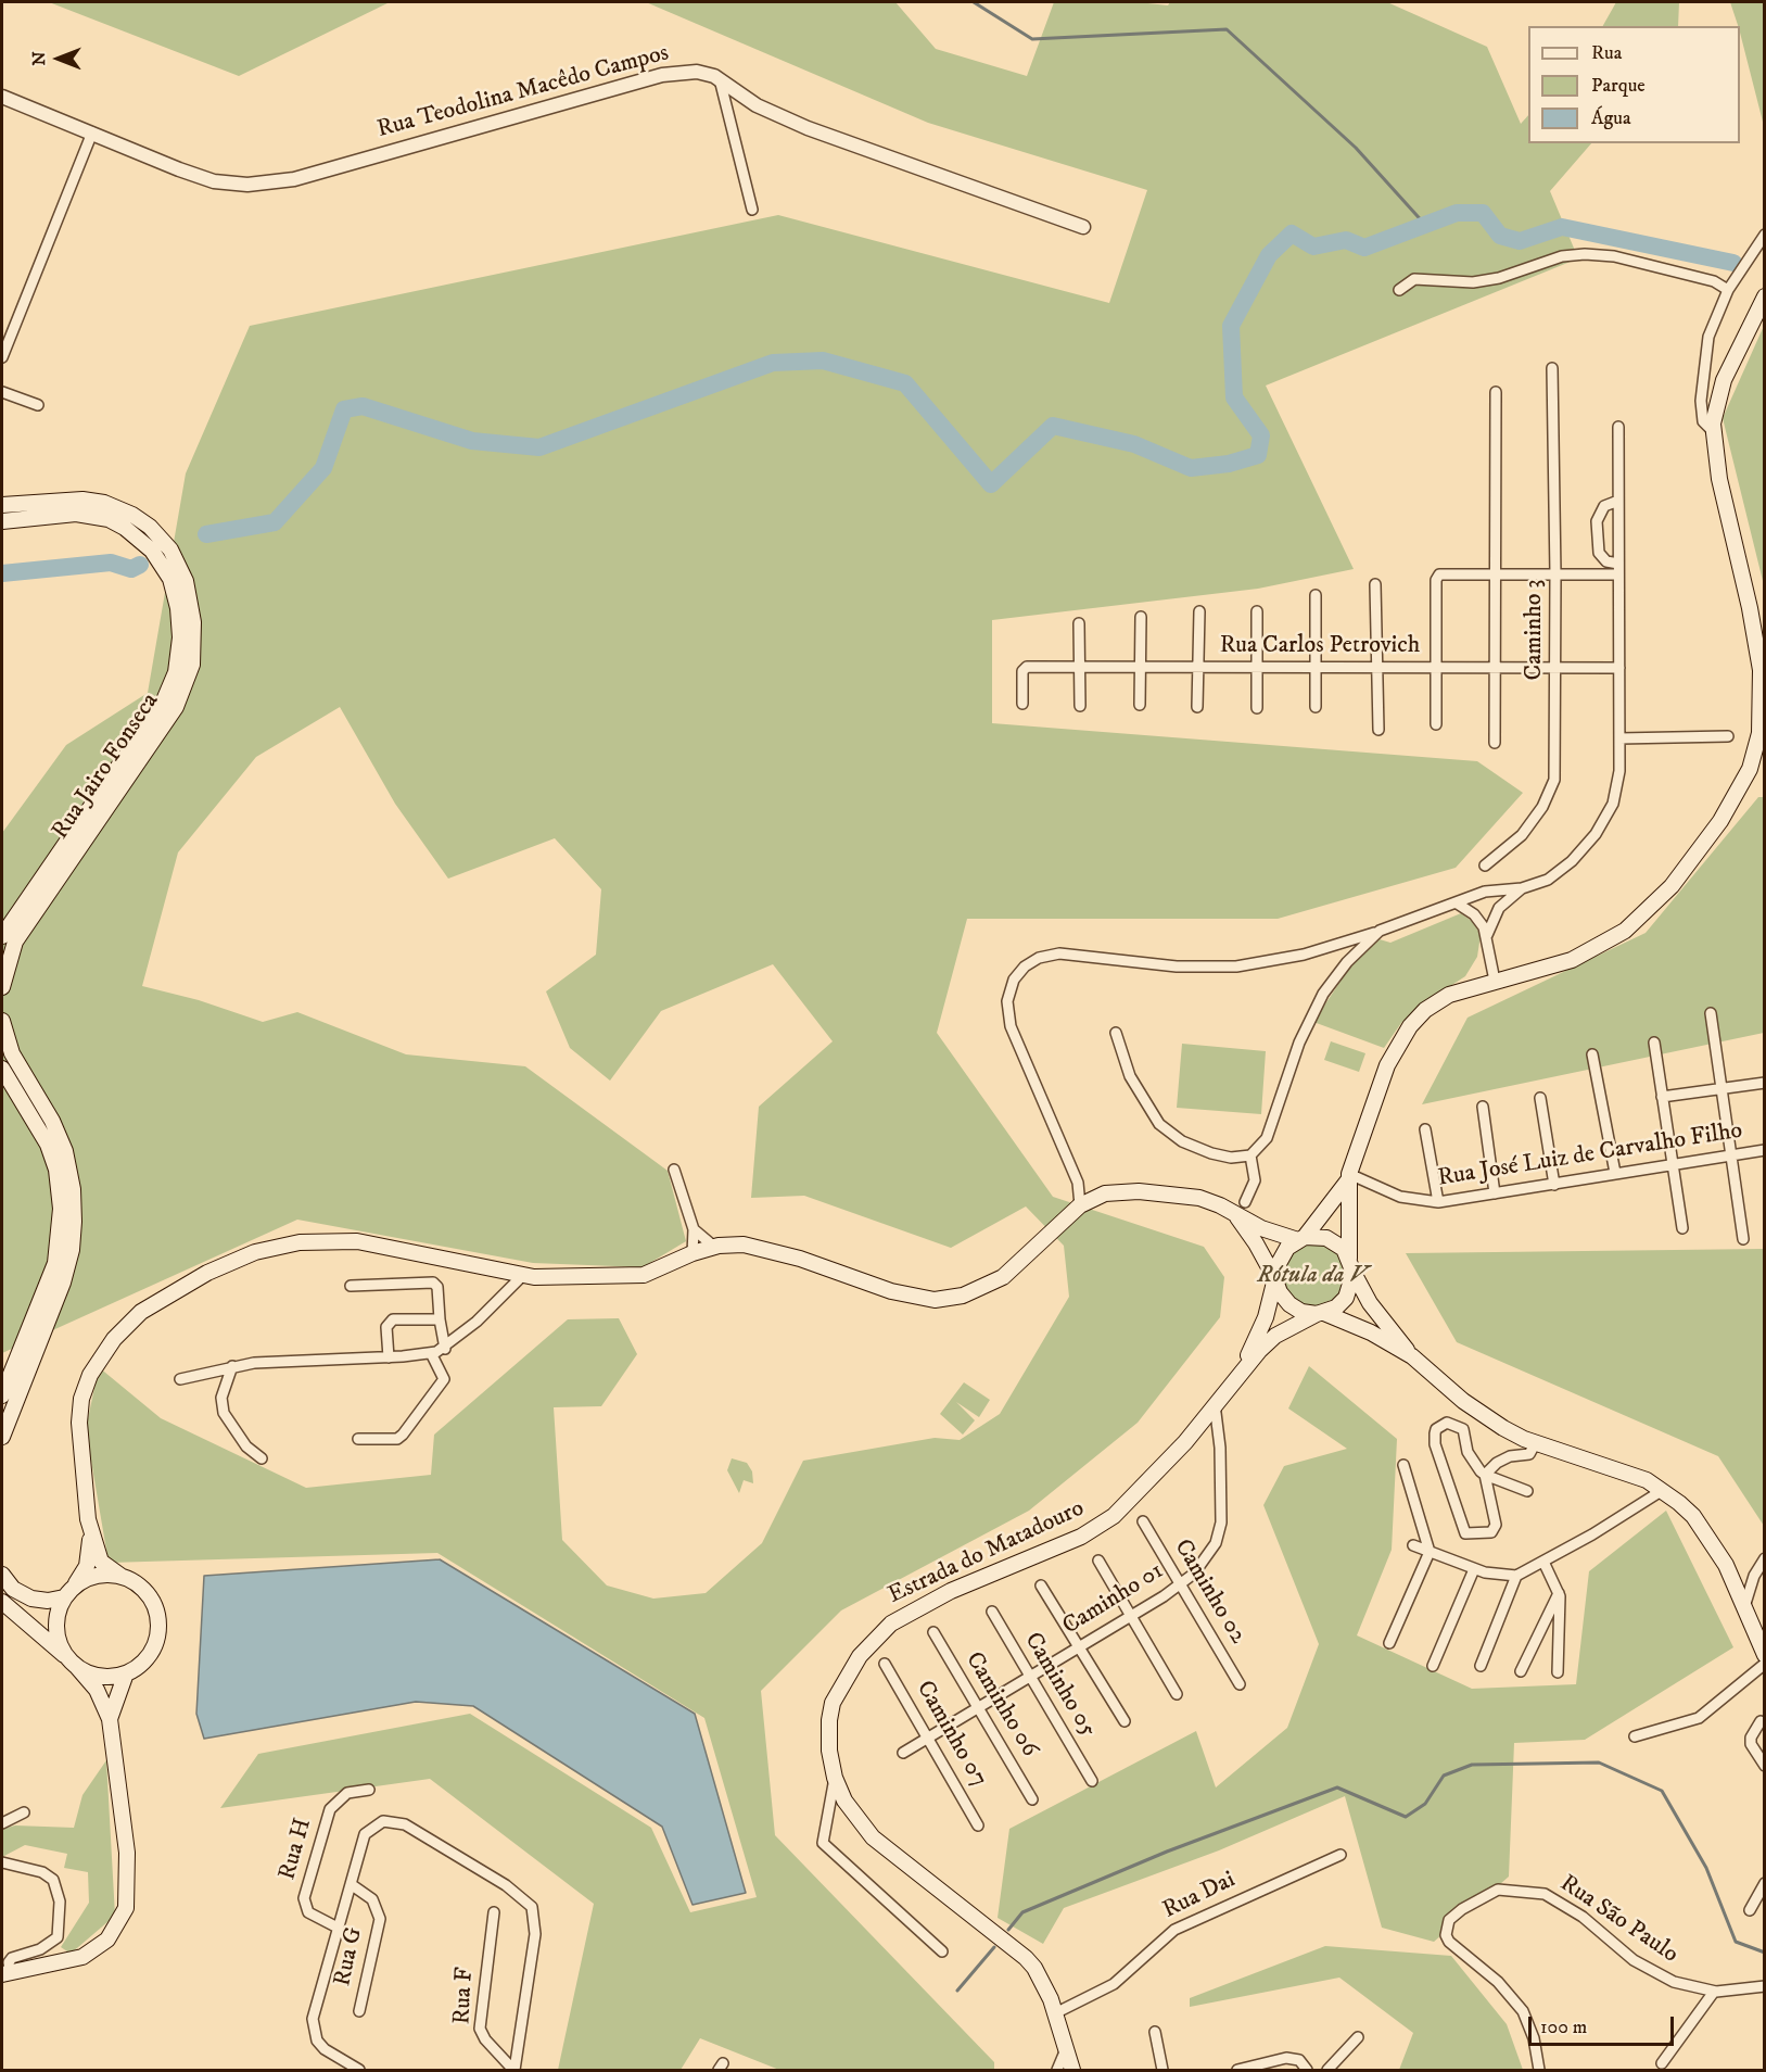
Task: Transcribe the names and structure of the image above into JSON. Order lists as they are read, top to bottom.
{
  "streets": {
    "main road": ["Rua Jairo Fonseca", "Estrada do Matadouro"],
    "street": [
      "Rua Teodolina Macêdo Campos",
      "Caminho 3",
      "Rua Carlos Petrovich",
      "Rua José Luiz de Carvalho Filho",
      "Caminho 02",
      "Caminho 01",
      "Caminho 05",
      "Caminho 06",
      "Caminho 07",
      "Rua H",
      "Rua Dai",
      "Rua São Paulo",
      "Rua G",
      "Rua F"
    ]
  },
  "crossings": [
    ["Caminho 3", "Rua Carlos Petrovich"],
    ["Estrada do Matadouro", "Caminho 01"],
    ["Estrada do Matadouro", "Rua Dai"],
    ["Caminho 02", "Caminho 01"],
    ["Caminho 01", "Caminho 05"],
    ["Caminho 01", "Caminho 06"],
    ["Caminho 01", "Caminho 07"]
  ],
  "parks": ["Rótula da V"],
  "legend": ["Rua", "Parque", "Água"],
  "scale_bar": "100 m",
  "north": "left"
}
